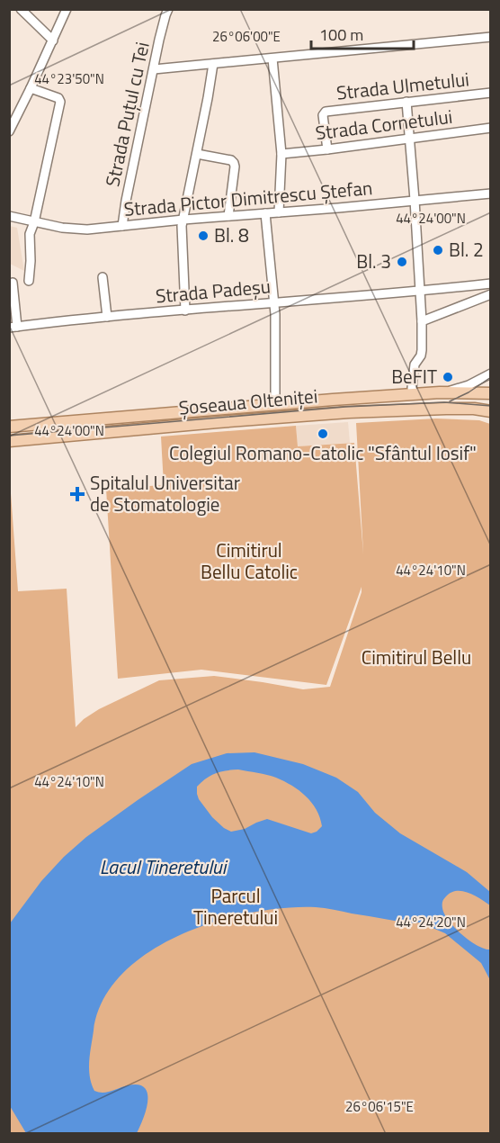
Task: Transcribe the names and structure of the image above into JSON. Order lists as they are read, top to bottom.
{
  "streets": {
    "main road": ["Șoseaua Olteniței"],
    "street": [
      "Strada Ulmetului",
      "Strada Puțul cu Tei",
      "Strada Cornetului",
      "Strada Pictor Dimitrescu Ștefan",
      "Strada Padeșu"
    ]
  },
  "crossings": [
    ["Strada Ulmetului", "Strada Cornetului"],
    ["Strada Puțul cu Tei", "Strada Pictor Dimitrescu Ștefan"]
  ],
  "water": ["Lacul Tineretului"],
  "parks": ["Cimitirul Bellu Catolic", "Cimitirul Bellu", "Parcul Tineretului"],
  "places": {
    "other": [
      "Bl. 8",
      "Bl. 2",
      "Bl. 3",
      "BeFIT",
      "Colegiul Romano-Catolic \"Sfântul Iosif\""
    ],
    "health": ["Spitalul Universitar de Stomatologie"]
  },
  "scale_bar": "100 m",
  "coordinates": [
    "26°06'00\"E",
    "44°23'50\"N",
    "44°24'00\"N",
    "44°24'10\"N",
    "44°24'20\"N",
    "26°06'15\"E"
  ]
}
